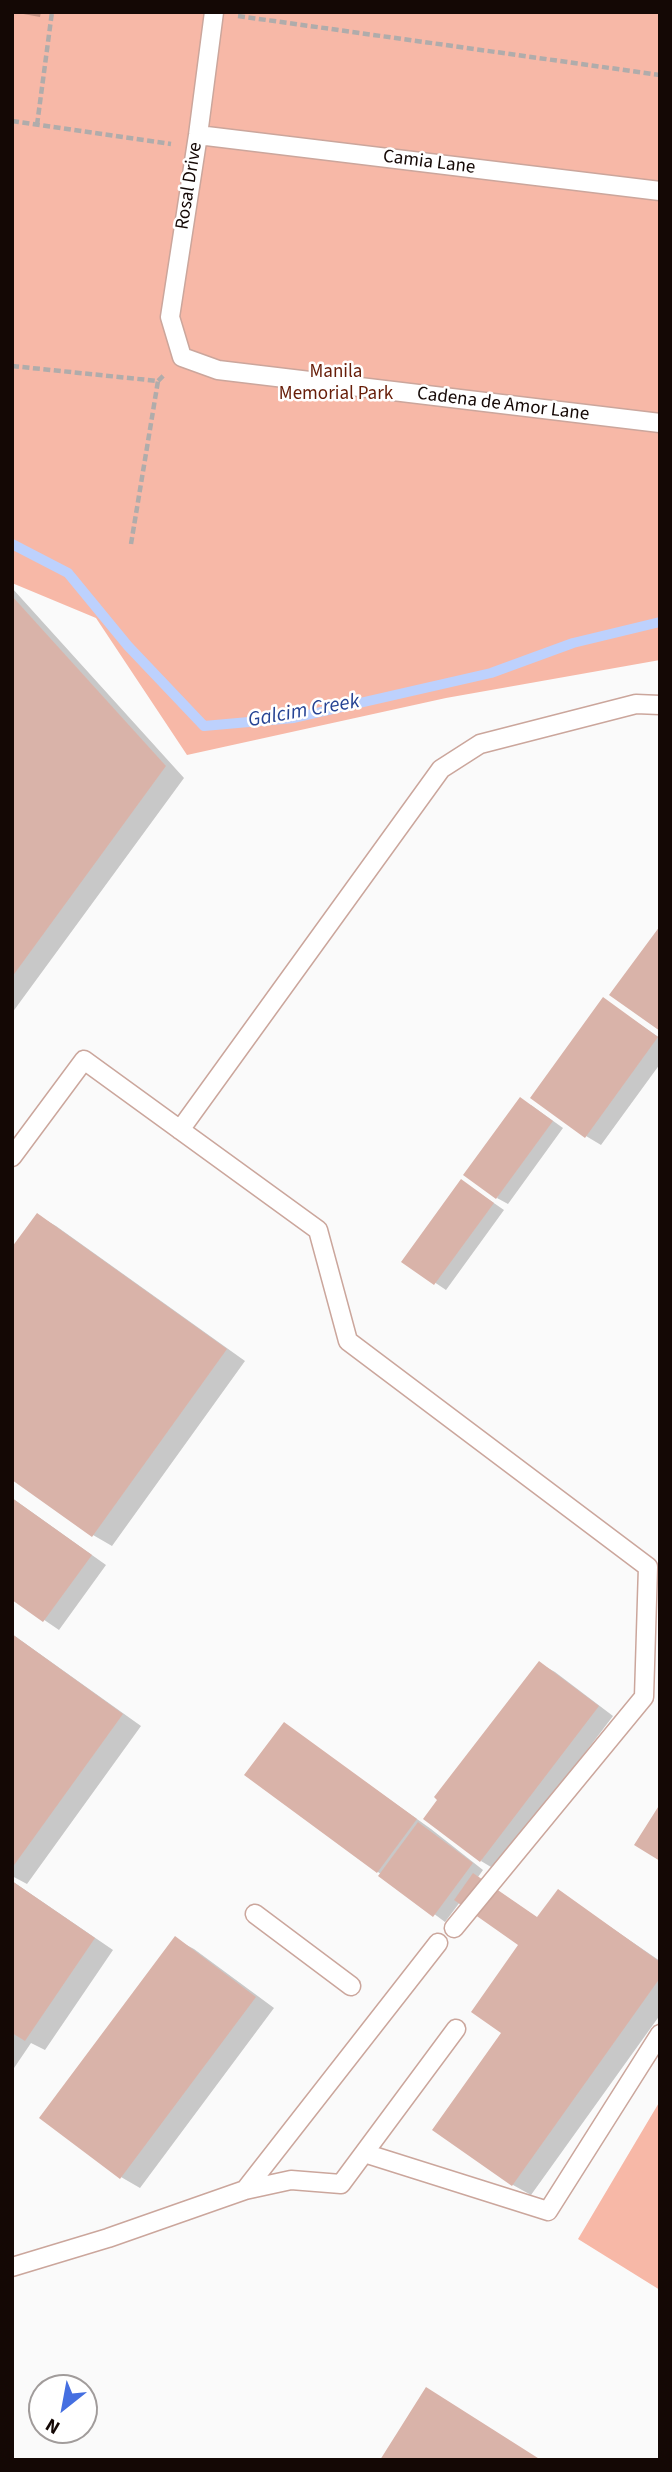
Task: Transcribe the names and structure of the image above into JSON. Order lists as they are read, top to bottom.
{
  "streets": {
    "lane": ["Camia Lane", "Rosal Drive", "Cadena de Amor Lane"]
  },
  "crossings": [
    ["Camia Lane", "Rosal Drive"],
    ["Rosal Drive", "Cadena de Amor Lane"]
  ],
  "water": ["Galcim Creek"],
  "parks": ["Manila Memorial Park"],
  "north": "bottom left"
}
